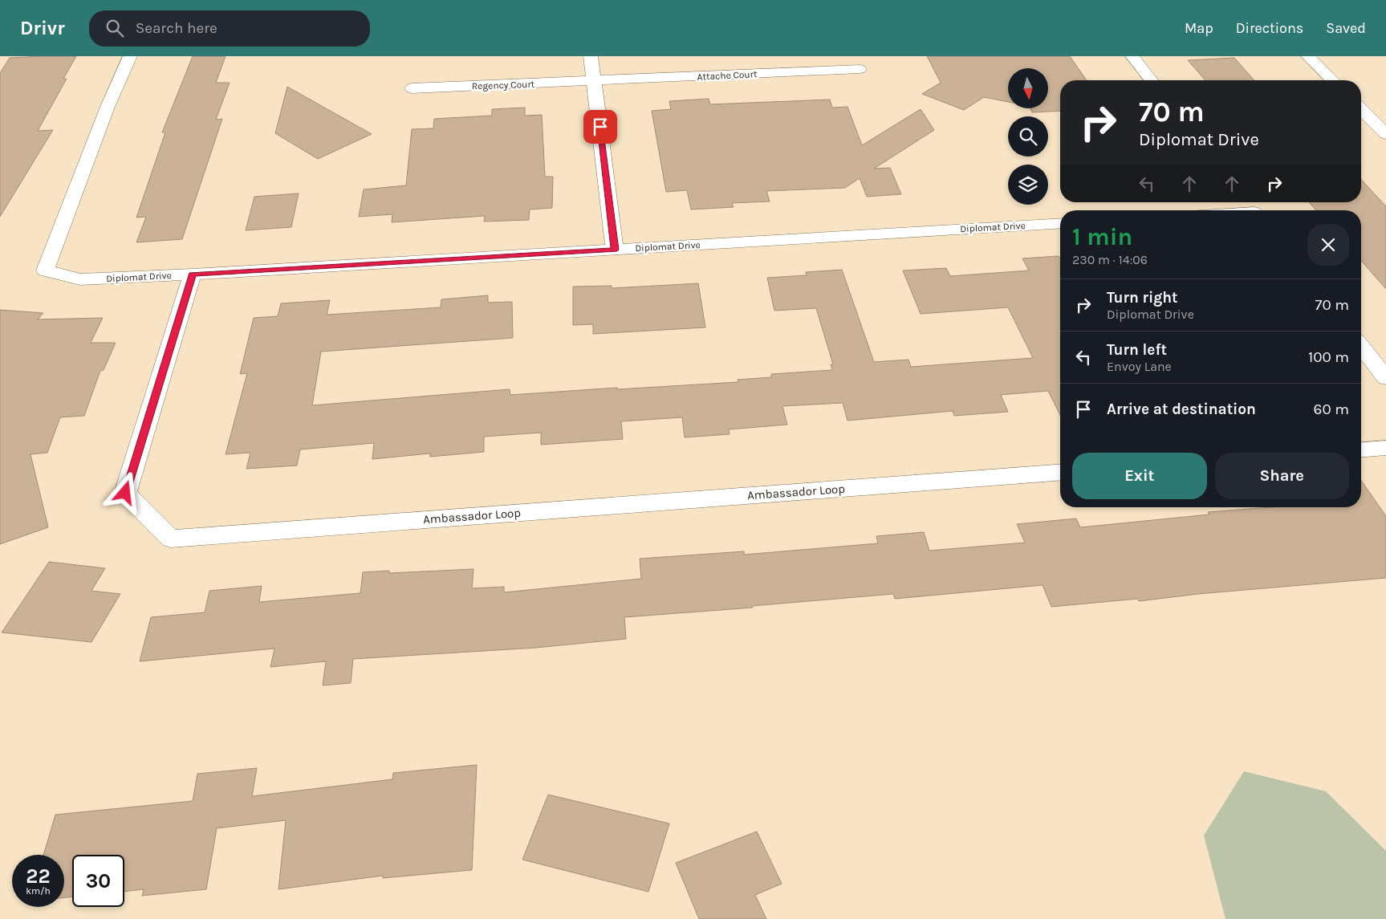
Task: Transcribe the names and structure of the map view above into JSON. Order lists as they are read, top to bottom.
{
  "streets": {
    "street": [
      "Attache Court",
      "Regency Court",
      "Diplomat Drive",
      "Ambassador Loop"
    ]
  },
  "crossings": [
    ["Attache Court", "Regency Court"],
    ["Diplomat Drive", "Ambassador Loop"]
  ],
  "north": "bottom",
  "page": {
    "header": "Drivr",
    "search": "Search here",
    "nav": ["Map", "Directions", "Saved"],
    "turn": ["70 m", "Diplomat Drive"],
    "heading": ["1 min", "230 m · 14:06"],
    "list": [
      {
        "name": "Turn right",
        "note": "Diplomat Drive",
        "value": "70 m"
      },
      {
        "name": "Turn left",
        "note": "Envoy Lane",
        "value": "100 m"
      },
      {
        "name": "Arrive at destination",
        "value": "60 m"
      }
    ],
    "buttons": ["Exit", "Share"],
    "speed": "22 km/h",
    "limit": "30"
  }
}
